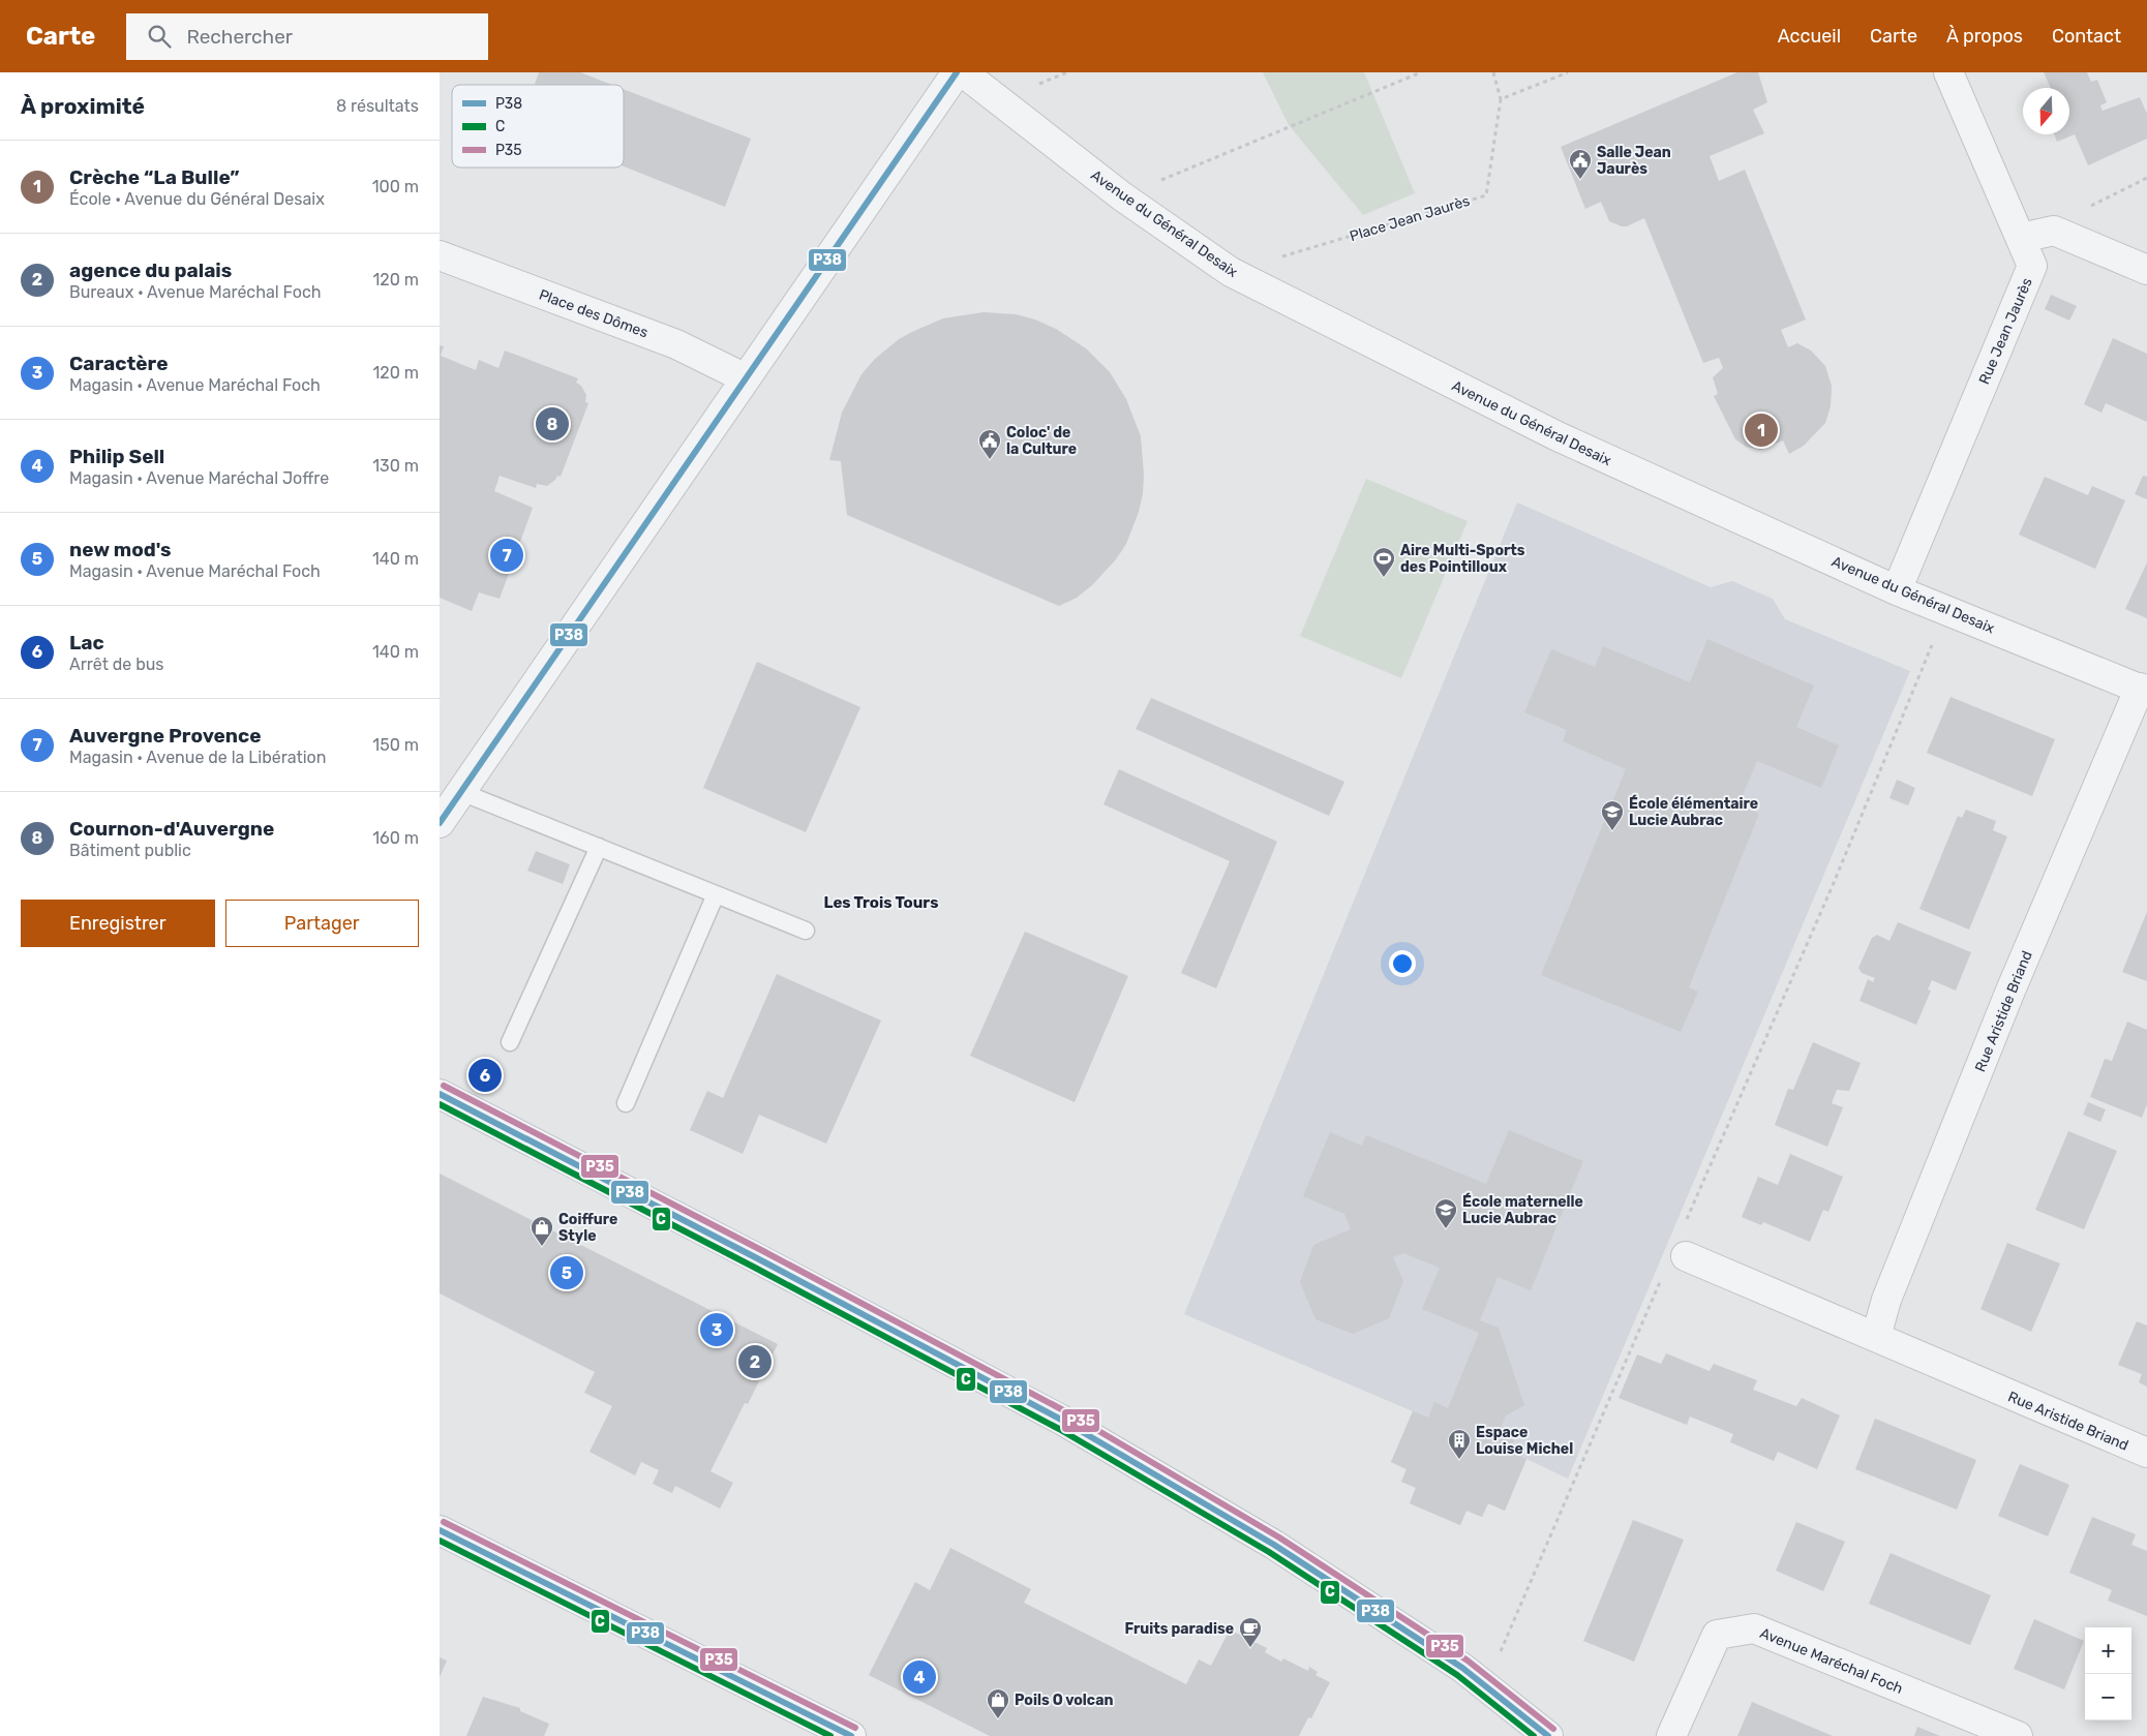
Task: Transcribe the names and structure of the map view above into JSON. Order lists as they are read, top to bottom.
{
  "streets": {
    "street": [
      "Avenue du Général Desaix",
      "Place des Dômes",
      "Rue Jean Jaurès",
      "Rue Aristide Briand",
      "Avenue Maréchal Foch"
    ],
    "path": ["Place Jean Jaurès"]
  },
  "crossings": [
    ["Place Jean Jaurès", "Avenue du Général Desaix"],
    ["Avenue du Général Desaix", "Rue Jean Jaurès"],
    ["Avenue du Général Desaix", "Rue Aristide Briand"]
  ],
  "districts": ["Les Trois Tours"],
  "places": {
    "public building": ["Salle Jean Jaurès", "Coloc' de la Culture"],
    "sports": ["Aire Multi-Sports des Pointilloux"],
    "school or university": ["École élémentaire Lucie Aubrac", "École maternelle Lucie Aubrac"],
    "shop": ["Coiffure Style", "Poils O volcan"],
    "building": ["Espace Louise Michel"],
    "cafe": ["Fruits paradise"]
  },
  "lines": ["transit line P38", "transit line P35", "transit line C"],
  "legend": ["P38", "C", "P35"],
  "north": "bottom",
  "page": {
    "header": "Carte",
    "search": "Rechercher",
    "nav": [
      "Accueil",
      "Carte",
      "À propos",
      "Contact"
    ],
    "heading": ["À proximité", "8 résultats"],
    "list": [
      {
        "mark": "1",
        "name": "Crèche “La Bulle”",
        "note": "École · Avenue du Général Desaix",
        "value": "100 m"
      },
      {
        "mark": "2",
        "name": "agence du palais",
        "note": "Bureaux · Avenue Maréchal Foch",
        "value": "120 m"
      },
      {
        "mark": "3",
        "name": "Caractère",
        "note": "Magasin · Avenue Maréchal Foch",
        "value": "120 m"
      },
      {
        "mark": "4",
        "name": "Philip Sell",
        "note": "Magasin · Avenue Maréchal Joffre",
        "value": "130 m"
      },
      {
        "mark": "5",
        "name": "new mod's",
        "note": "Magasin · Avenue Maréchal Foch",
        "value": "140 m"
      },
      {
        "mark": "6",
        "name": "Lac",
        "note": "Arrêt de bus",
        "value": "140 m"
      },
      {
        "mark": "7",
        "name": "Auvergne Provence",
        "note": "Magasin · Avenue de la Libération",
        "value": "150 m"
      },
      {
        "mark": "8",
        "name": "Cournon-d'Auvergne",
        "note": "Bâtiment public",
        "value": "160 m"
      }
    ],
    "pins": [
      "8",
      "1",
      "7",
      "6",
      "5",
      "3",
      "2",
      "4"
    ],
    "buttons": ["Enregistrer", "Partager"],
    "map_buttons": ["+", "−"]
  }
}
